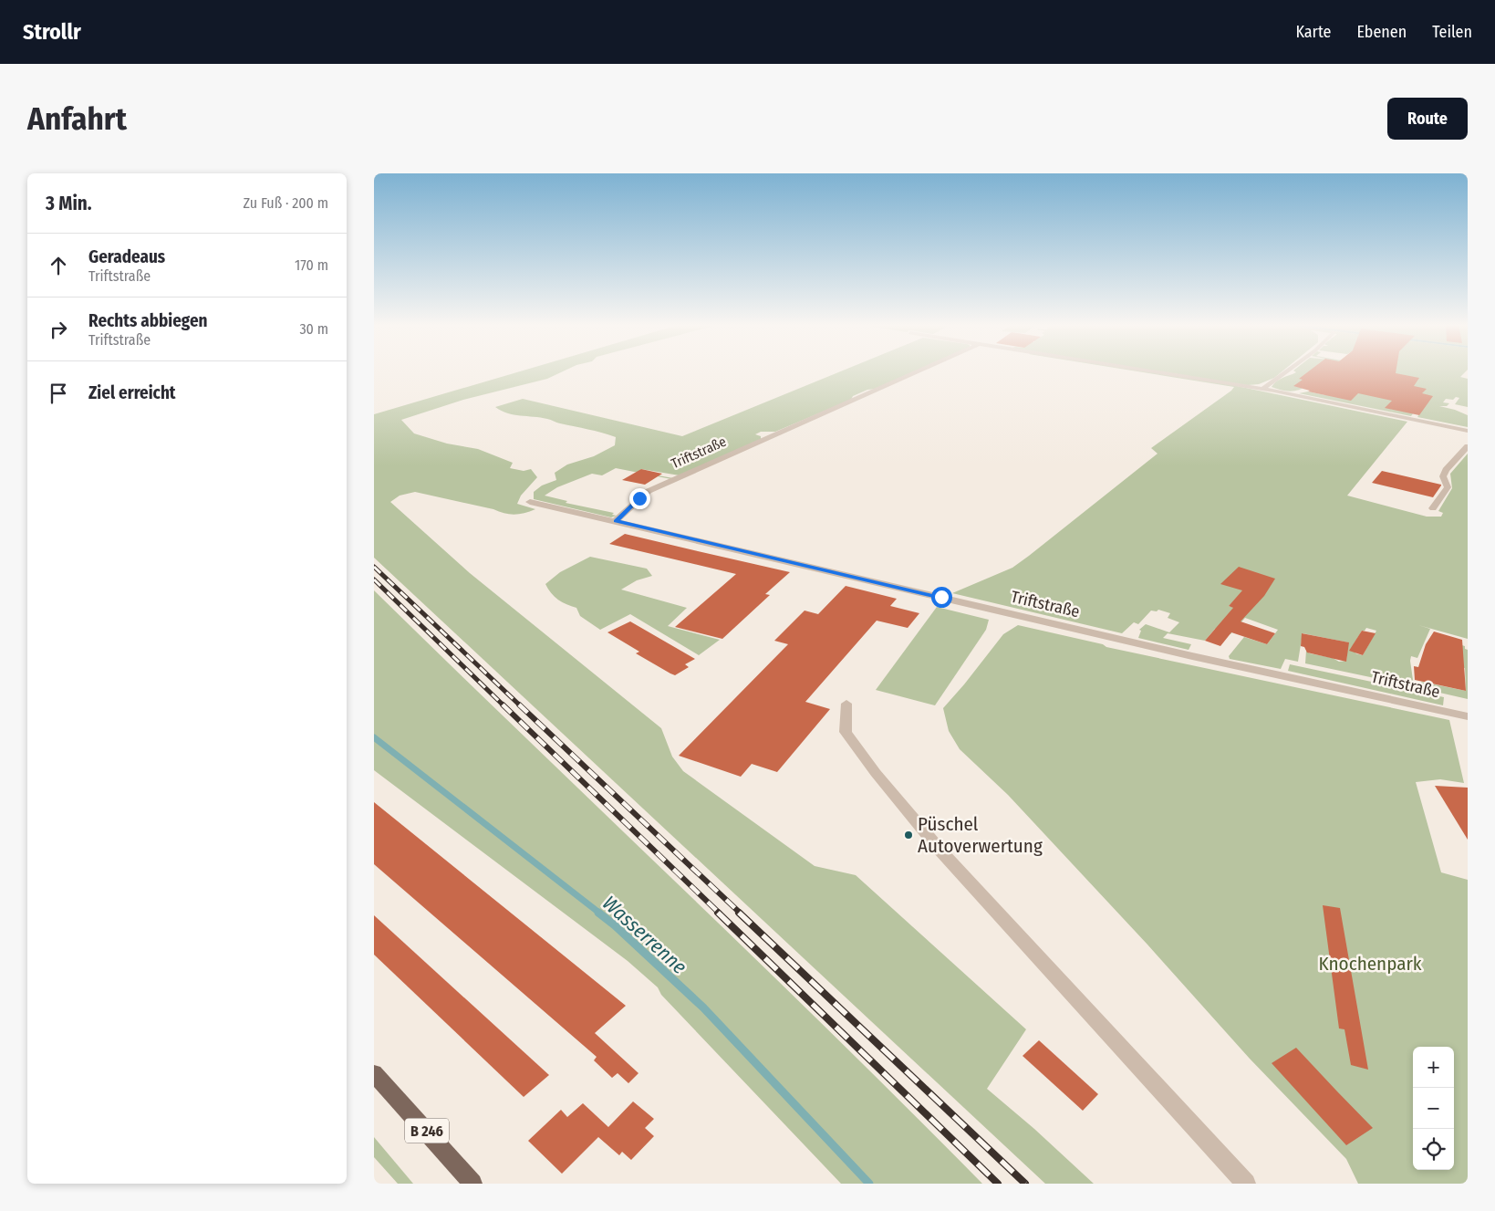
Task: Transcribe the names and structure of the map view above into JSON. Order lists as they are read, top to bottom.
{
  "streets": {
    "main road": ["B 246"],
    "street": ["Triftstraße"]
  },
  "water": ["Wasserrenne"],
  "parks": ["Knochenpark"],
  "places": ["Püschel Autoverwertung"],
  "page": {
    "header": "Strollr",
    "nav": ["Karte", "Ebenen", "Teilen"],
    "buttons": "Route",
    "title": "Anfahrt",
    "heading": ["3 Min.", "Zu Fuß · 200 m"],
    "list": [
      ["Geradeaus", "Triftstraße", "170 m"],
      ["Rechts abbiegen", "Triftstraße", "30 m"],
      "Ziel erreicht"
    ],
    "map_buttons": ["+", "−"]
  }
}
